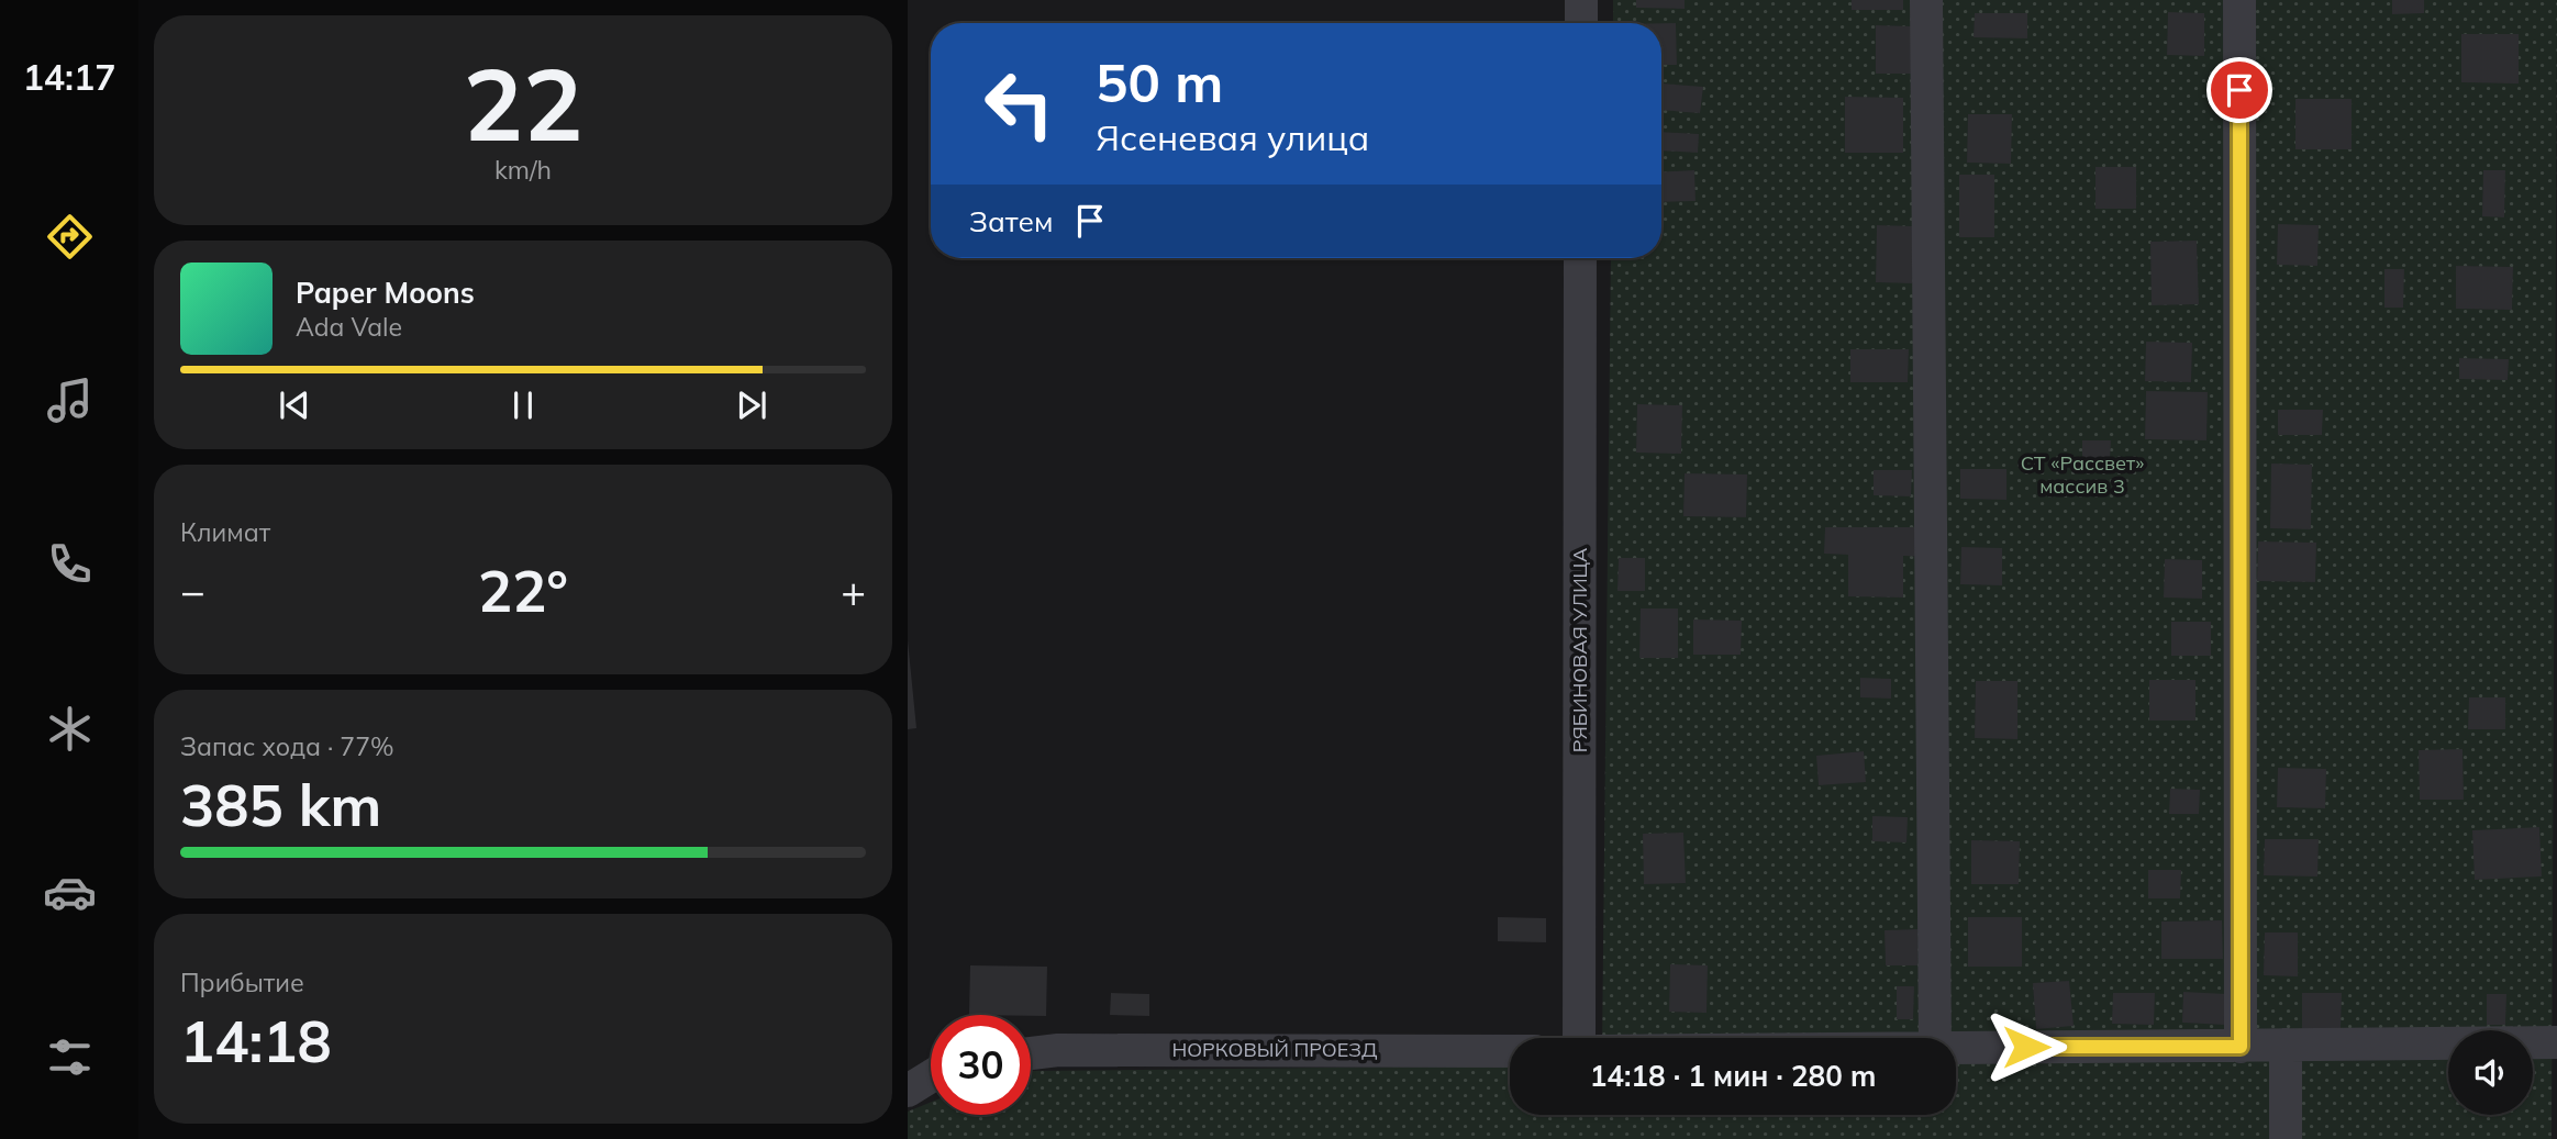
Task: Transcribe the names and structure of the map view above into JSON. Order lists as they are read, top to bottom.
{
  "streets": {
    "street": ["РЯБИНОВАЯ УЛИЦА", "НОРКОВЫЙ ПРОЕЗД"]
  },
  "parks": ["СТ «Рассвет» массив 3"],
  "page": {
    "tabs": "14:17",
    "tile": [
      ["22", "km/h"],
      "Климат",
      ["Запас хода · 77%", "385 km"],
      ["Прибытие", "14:18"]
    ],
    "turn": ["50 m", "Ясеневая улица"],
    "then": "Затем",
    "song": ["Paper Moons", "Ada Vale"],
    "heat": ["−", "22°", "+"],
    "limit": "30",
    "trip": "14:18 · 1 мин · 280 m"
  }
}
